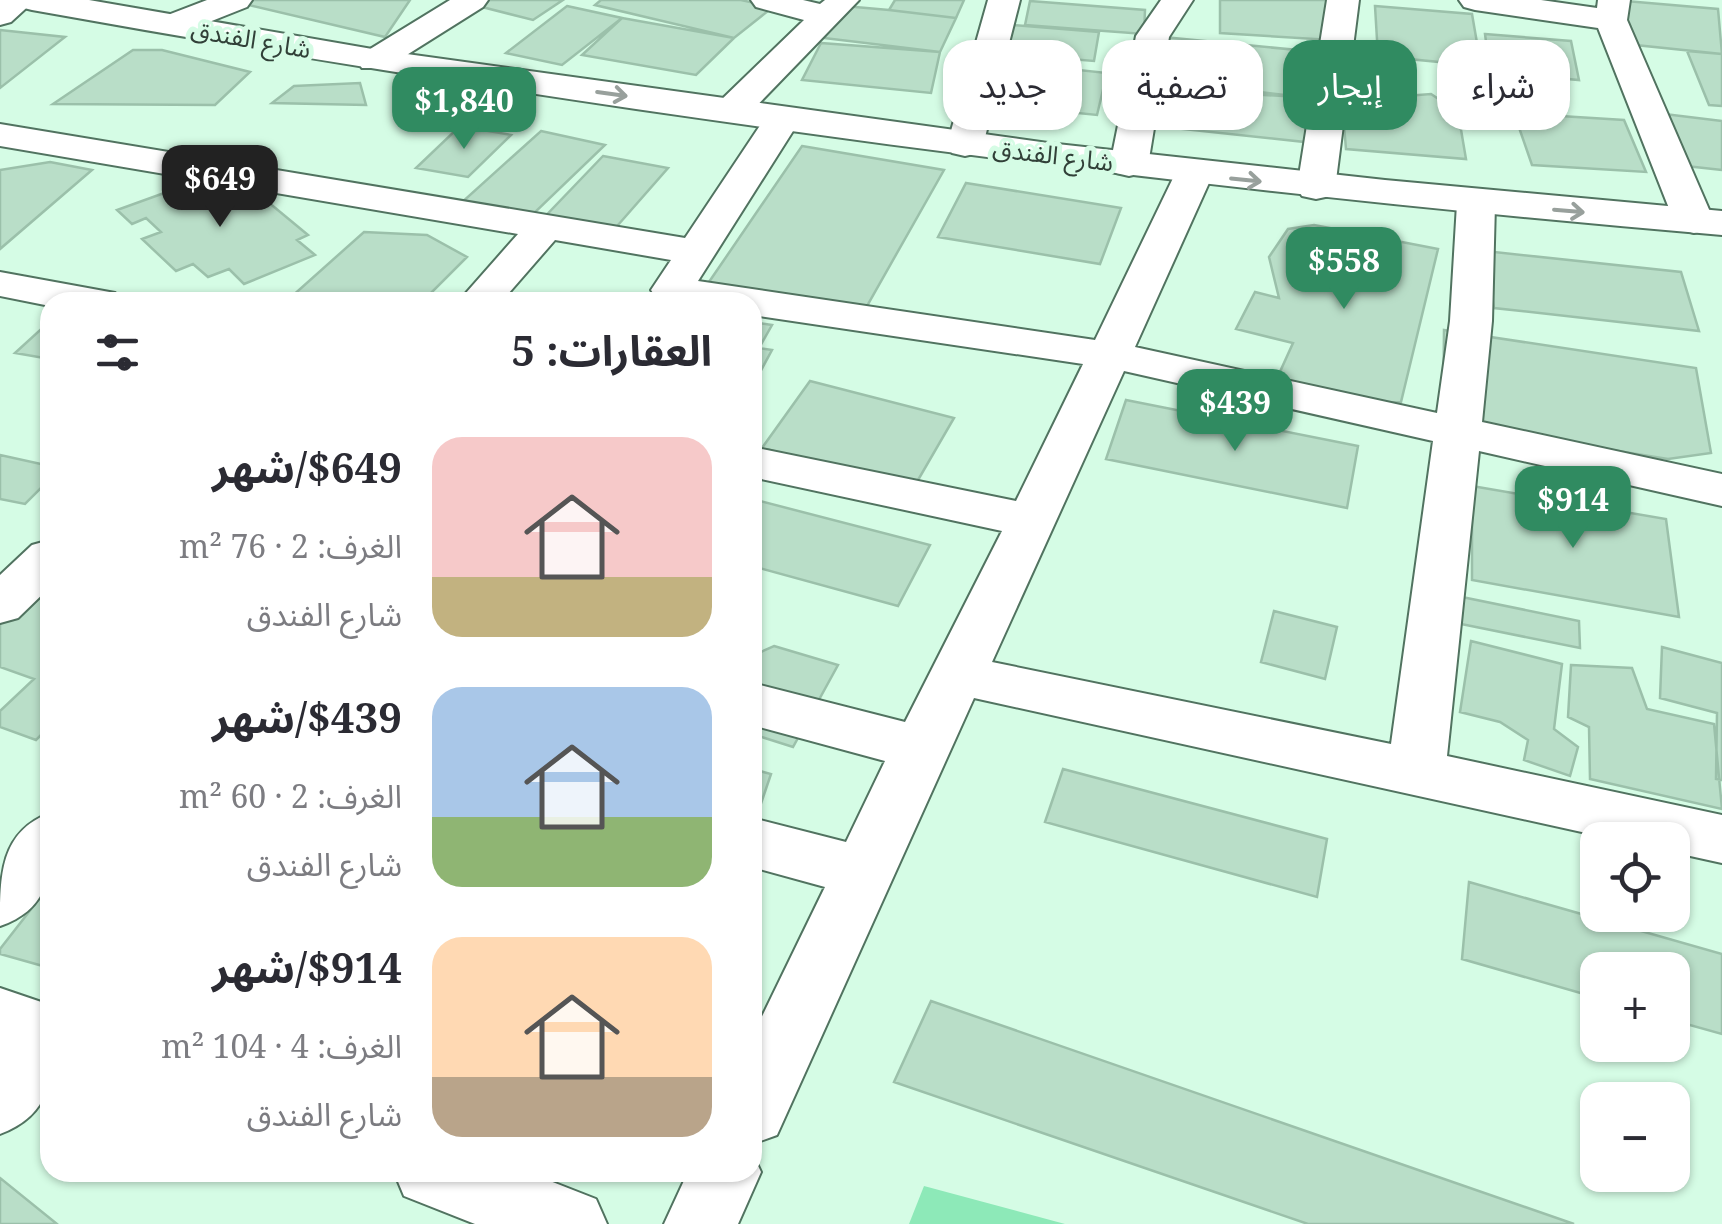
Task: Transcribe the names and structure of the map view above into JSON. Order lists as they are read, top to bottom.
{
  "streets": {
    "street": ["شارع الفندق"]
  },
  "page": {
    "chip": [
      "شراء",
      "إيجار",
      "تصفية",
      "جديد"
    ],
    "price": [
      "$1,840",
      "$649",
      "$558",
      "$439",
      "$914"
    ],
    "heading": "العقارات: 5",
    "list": [
      {
        "name": "$649/شهر",
        "note": "الغرف: 2 · 76 m² · شارع الفندق"
      },
      {
        "name": "$439/شهر",
        "note": "الغرف: 2 · 60 m² · شارع الفندق"
      },
      {
        "name": "$914/شهر",
        "note": "الغرف: 4 · 104 m² · شارع الفندق"
      }
    ],
    "map_buttons": ["+", "−"]
  }
}
